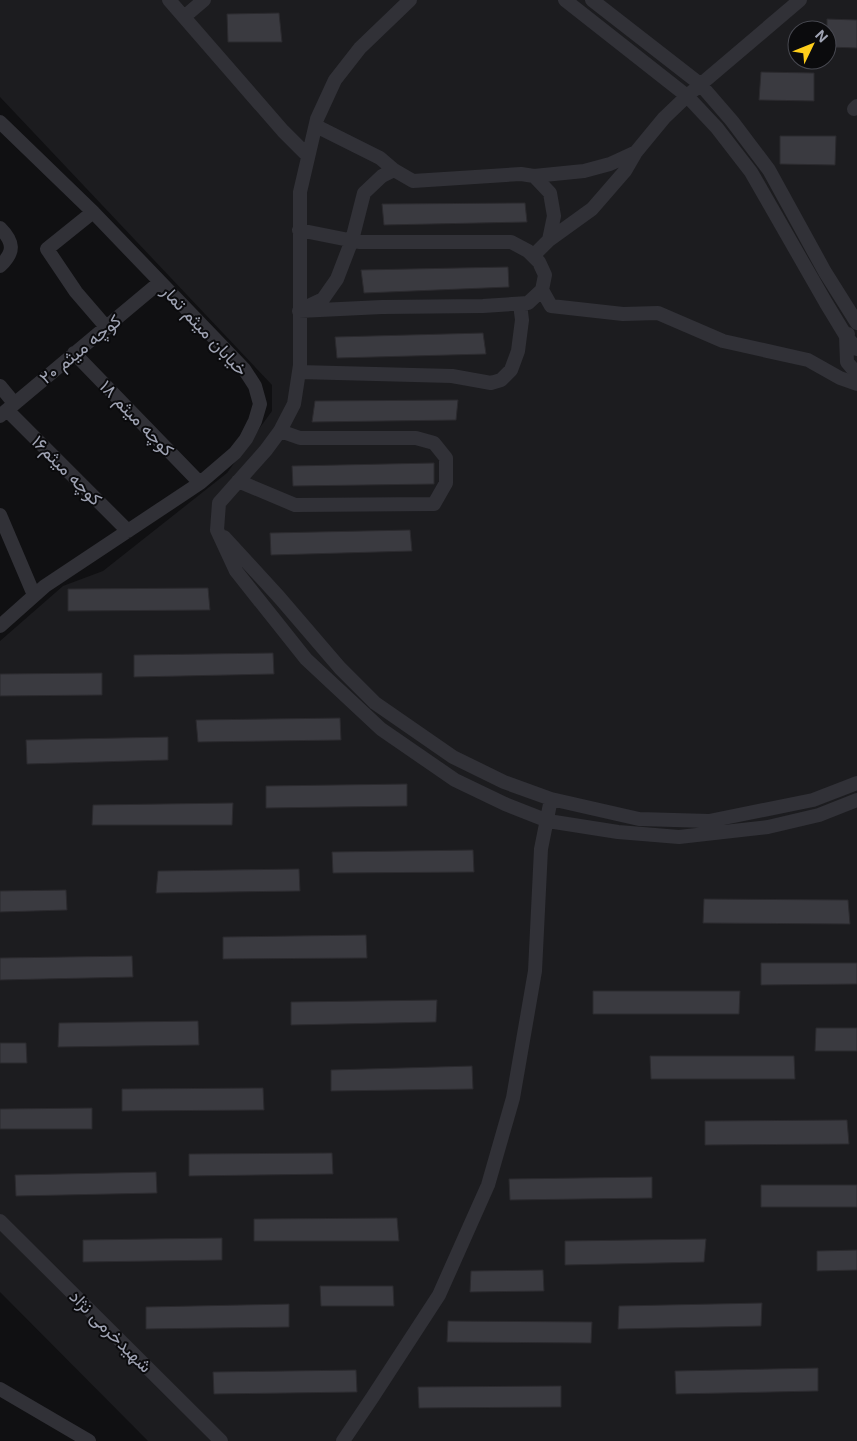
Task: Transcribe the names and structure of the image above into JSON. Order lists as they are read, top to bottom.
{
  "streets": {
    "street": [
      "خیابان میثم تمار",
      "کوچه میثم ۲۰",
      "کوچه میثم ۱۸",
      "کوچه میثم۱۶",
      "شهیدخرمی نژاد"
    ]
  },
  "crossings": [
    ["خیابان میثم تمار", "کوچه میثم ۲۰"],
    ["خیابان میثم تمار", "کوچه میثم ۱۸"],
    ["خیابان میثم تمار", "کوچه میثم۱۶"],
    ["کوچه میثم ۲۰", "کوچه میثم ۱۸"],
    ["کوچه میثم ۲۰", "کوچه میثم۱۶"]
  ],
  "north": "top right"
}
